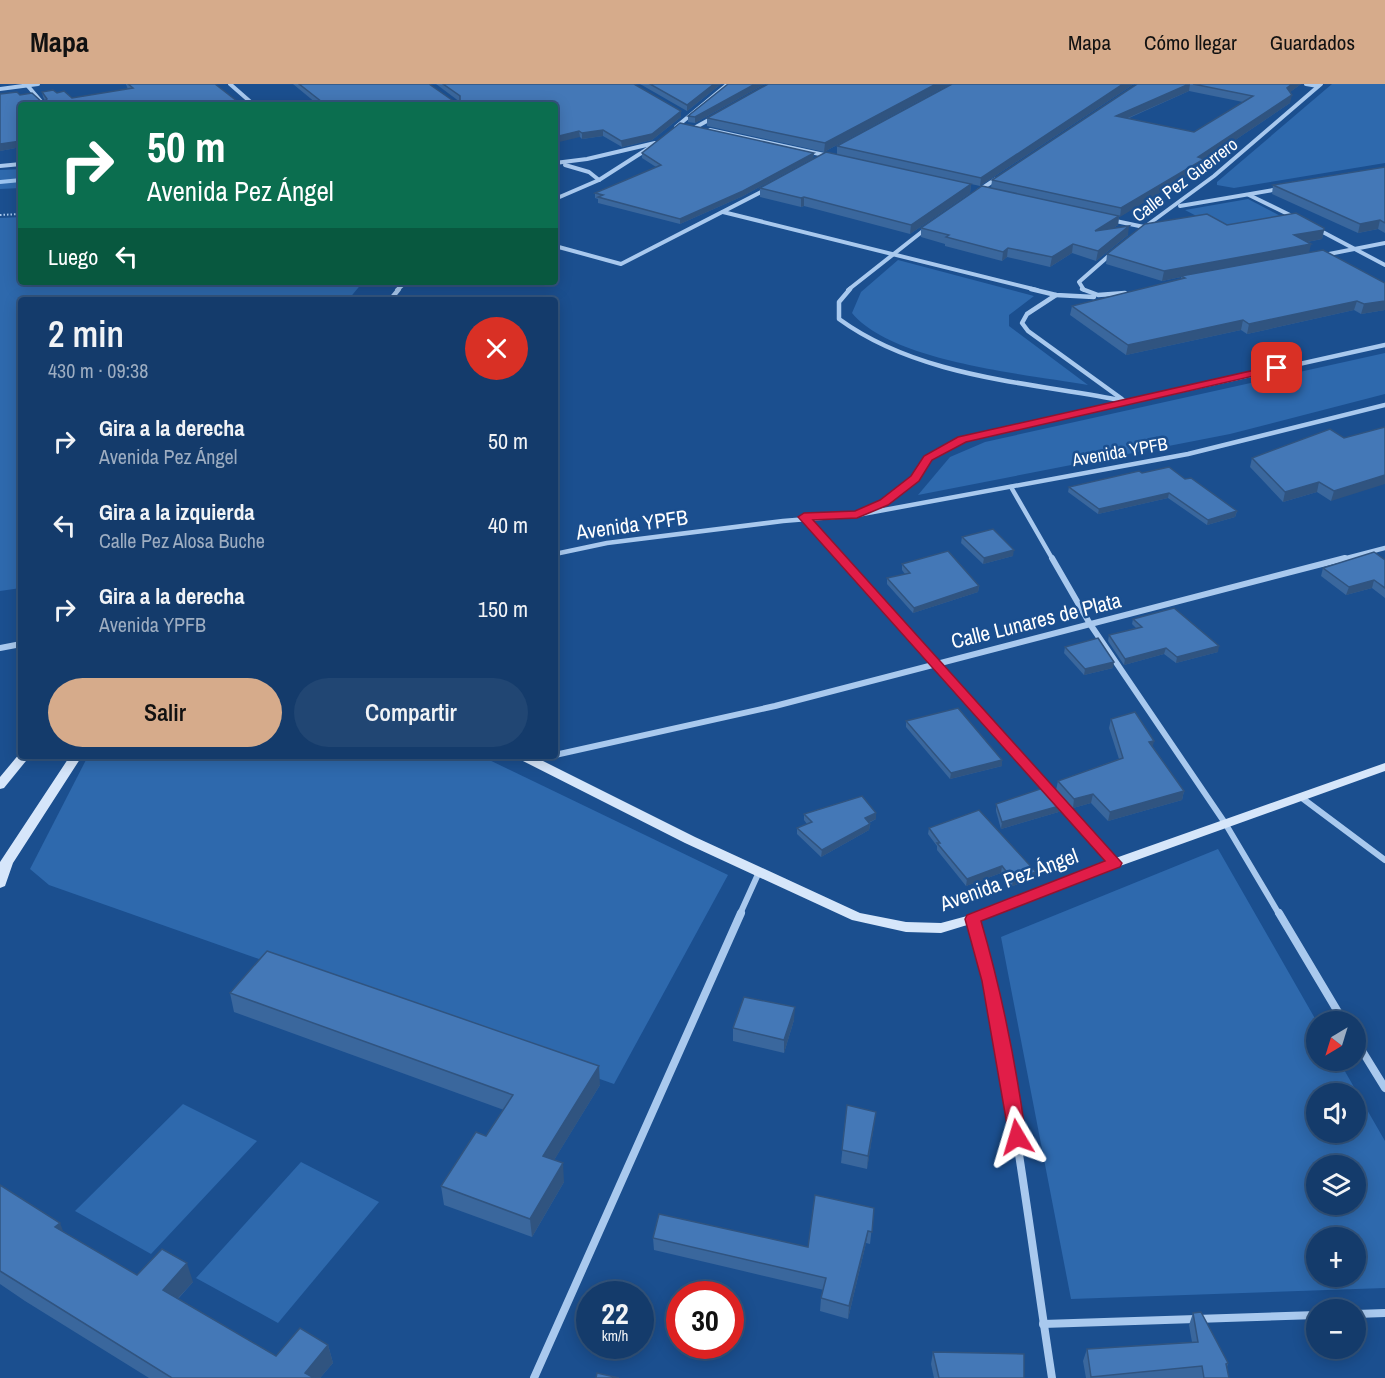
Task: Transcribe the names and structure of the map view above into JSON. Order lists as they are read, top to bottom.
{
  "streets": {
    "street": [
      "Calle Pez Guerrero",
      "Avenida YPFB",
      "Calle Lunares de Plata",
      "Avenida Pez Ángel"
    ]
  },
  "north": "bottom left",
  "page": {
    "header": "Mapa",
    "nav": ["Mapa", "Cómo llegar", "Guardados"],
    "turn": ["50 m", "Avenida Pez Ángel"],
    "then": "Luego",
    "heading": ["2 min", "430 m · 09:38"],
    "list": [
      {
        "name": "Gira a la derecha",
        "note": "Avenida Pez Ángel",
        "value": "50 m"
      },
      {
        "name": "Gira a la izquierda",
        "note": "Calle Pez Alosa Buche",
        "value": "40 m"
      },
      {
        "name": "Gira a la derecha",
        "note": "Avenida YPFB",
        "value": "150 m"
      }
    ],
    "buttons": ["Salir", "Compartir"],
    "map_buttons": ["+", "−"],
    "speed": "22 km/h",
    "limit": "30"
  }
}
